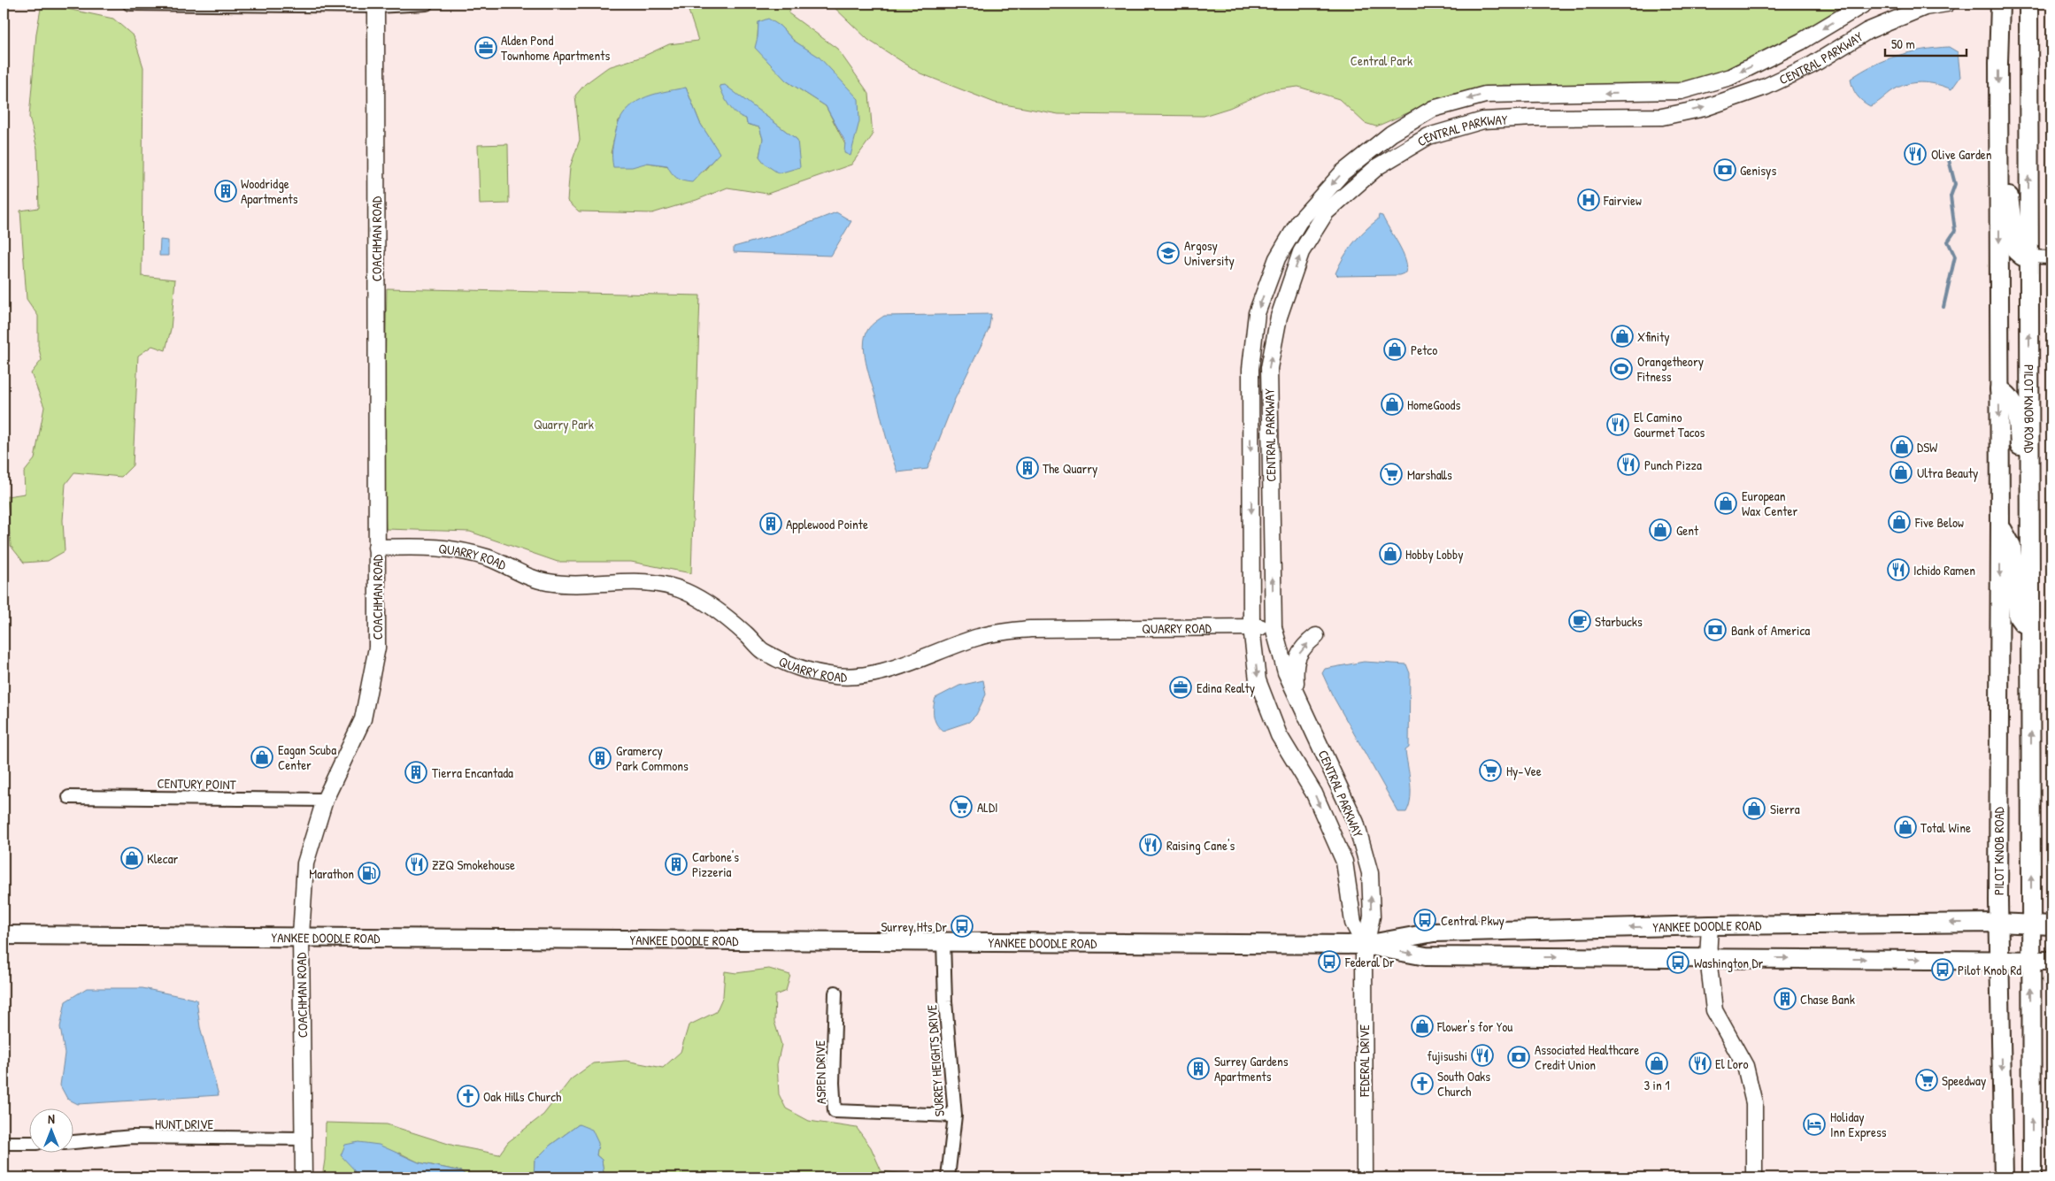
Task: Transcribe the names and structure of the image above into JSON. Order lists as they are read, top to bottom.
{
  "streets": {
    "main road": ["PILOT KNOB ROAD", "YANKEE DOODLE ROAD"],
    "street": [
      "CENTRAL PARKWAY",
      "COACHMAN ROAD",
      "QUARRY ROAD",
      "CENTURY POINT",
      "SURREY HEIGHTS DRIVE",
      "FEDERAL DRIVE",
      "ASPEN DRIVE",
      "HUNT DRIVE"
    ]
  },
  "crossings": [
    ["CENTRAL PARKWAY", "QUARRY ROAD"],
    ["CENTRAL PARKWAY", "YANKEE DOODLE ROAD"],
    ["CENTRAL PARKWAY", "FEDERAL DRIVE"],
    ["COACHMAN ROAD", "QUARRY ROAD"],
    ["COACHMAN ROAD", "CENTURY POINT"],
    ["COACHMAN ROAD", "YANKEE DOODLE ROAD"],
    ["COACHMAN ROAD", "HUNT DRIVE"],
    ["PILOT KNOB ROAD", "YANKEE DOODLE ROAD"],
    ["YANKEE DOODLE ROAD", "SURREY HEIGHTS DRIVE"],
    ["YANKEE DOODLE ROAD", "FEDERAL DRIVE"],
    ["SURREY HEIGHTS DRIVE", "ASPEN DRIVE"]
  ],
  "parks": ["Central Park", "Quarry Park"],
  "places": {
    "office": ["Alden Pond Townhome Apartments", "Edina Realty"],
    "restaurant": [
      "Olive Garden",
      "El Camino Gourmet Tacos",
      "Punch Pizza",
      "Ichido Ramen",
      "Raising Cane's",
      "ZZQ Smokehouse",
      "fujisushi",
      "El Loro"
    ],
    "bank": ["Genisys", "Bank of America", "Associated Healthcare Credit Union"],
    "building": [
      "Woodridge Apartments",
      "The Quarry",
      "Applewood Pointe",
      "Gramercy Park Commons",
      "Tierra Encantada",
      "Carbone's Pizzeria",
      "Chase Bank",
      "Surrey Gardens Apartments"
    ],
    "hospital": ["Fairview"],
    "school or university": ["Argosy University"],
    "shop": [
      "Xfinity",
      "Petco",
      "HomeGoods",
      "DSW",
      "Ultra Beauty",
      "European Wax Center",
      "Five Below",
      "Gent",
      "Hobby Lobby",
      "Eagan Scuba Center",
      "Sierra",
      "Total Wine",
      "Klecar",
      "Flower's for You",
      "3 in 1"
    ],
    "sports": ["Orangetheory Fitness"],
    "supermarket": [
      "Marshalls",
      "Hy-Vee",
      "ALDI",
      "Speedway"
    ],
    "cafe": ["Starbucks"],
    "fuel station": ["Marathon"],
    "bus stop": [
      "Central Pkwy",
      "Surrey Hts Dr",
      "Federal Dr",
      "Washington Dr",
      "Pilot Knob Rd"
    ],
    "church": ["South Oaks Church", "Oak Hills Church"],
    "hotel": ["Holiday Inn Express"]
  },
  "scale_bar": "50 m",
  "north": "top"
}
